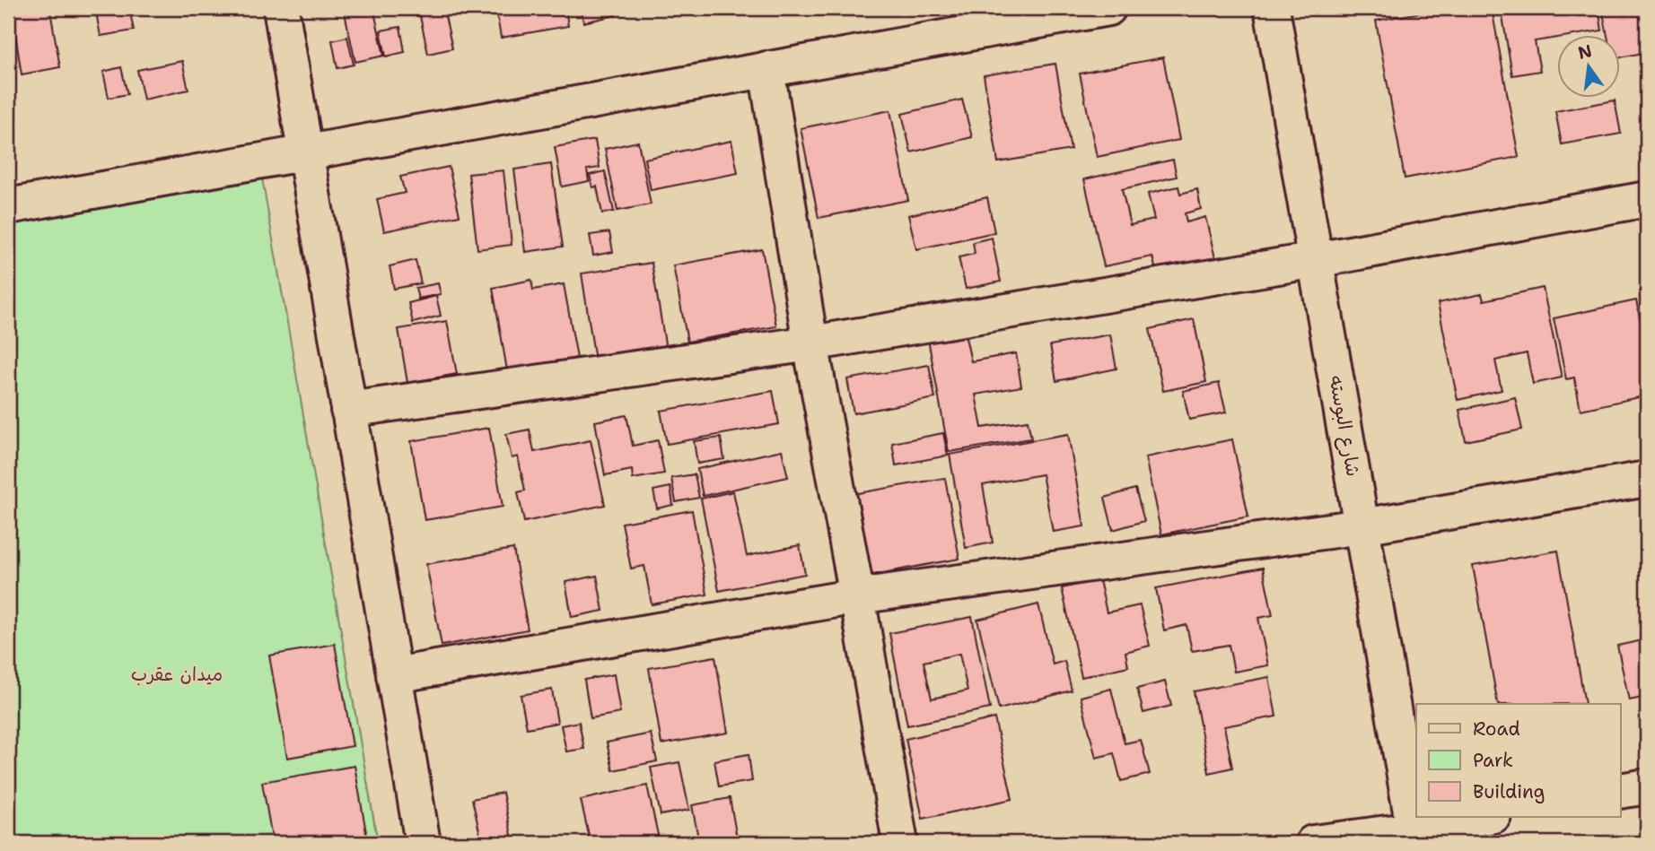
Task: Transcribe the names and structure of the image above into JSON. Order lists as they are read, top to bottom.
{
  "streets": {
    "street": ["شارع البوسته"]
  },
  "parks": ["ميدان عقرب"],
  "legend": ["Road", "Park", "Building"],
  "north": "top"
}
